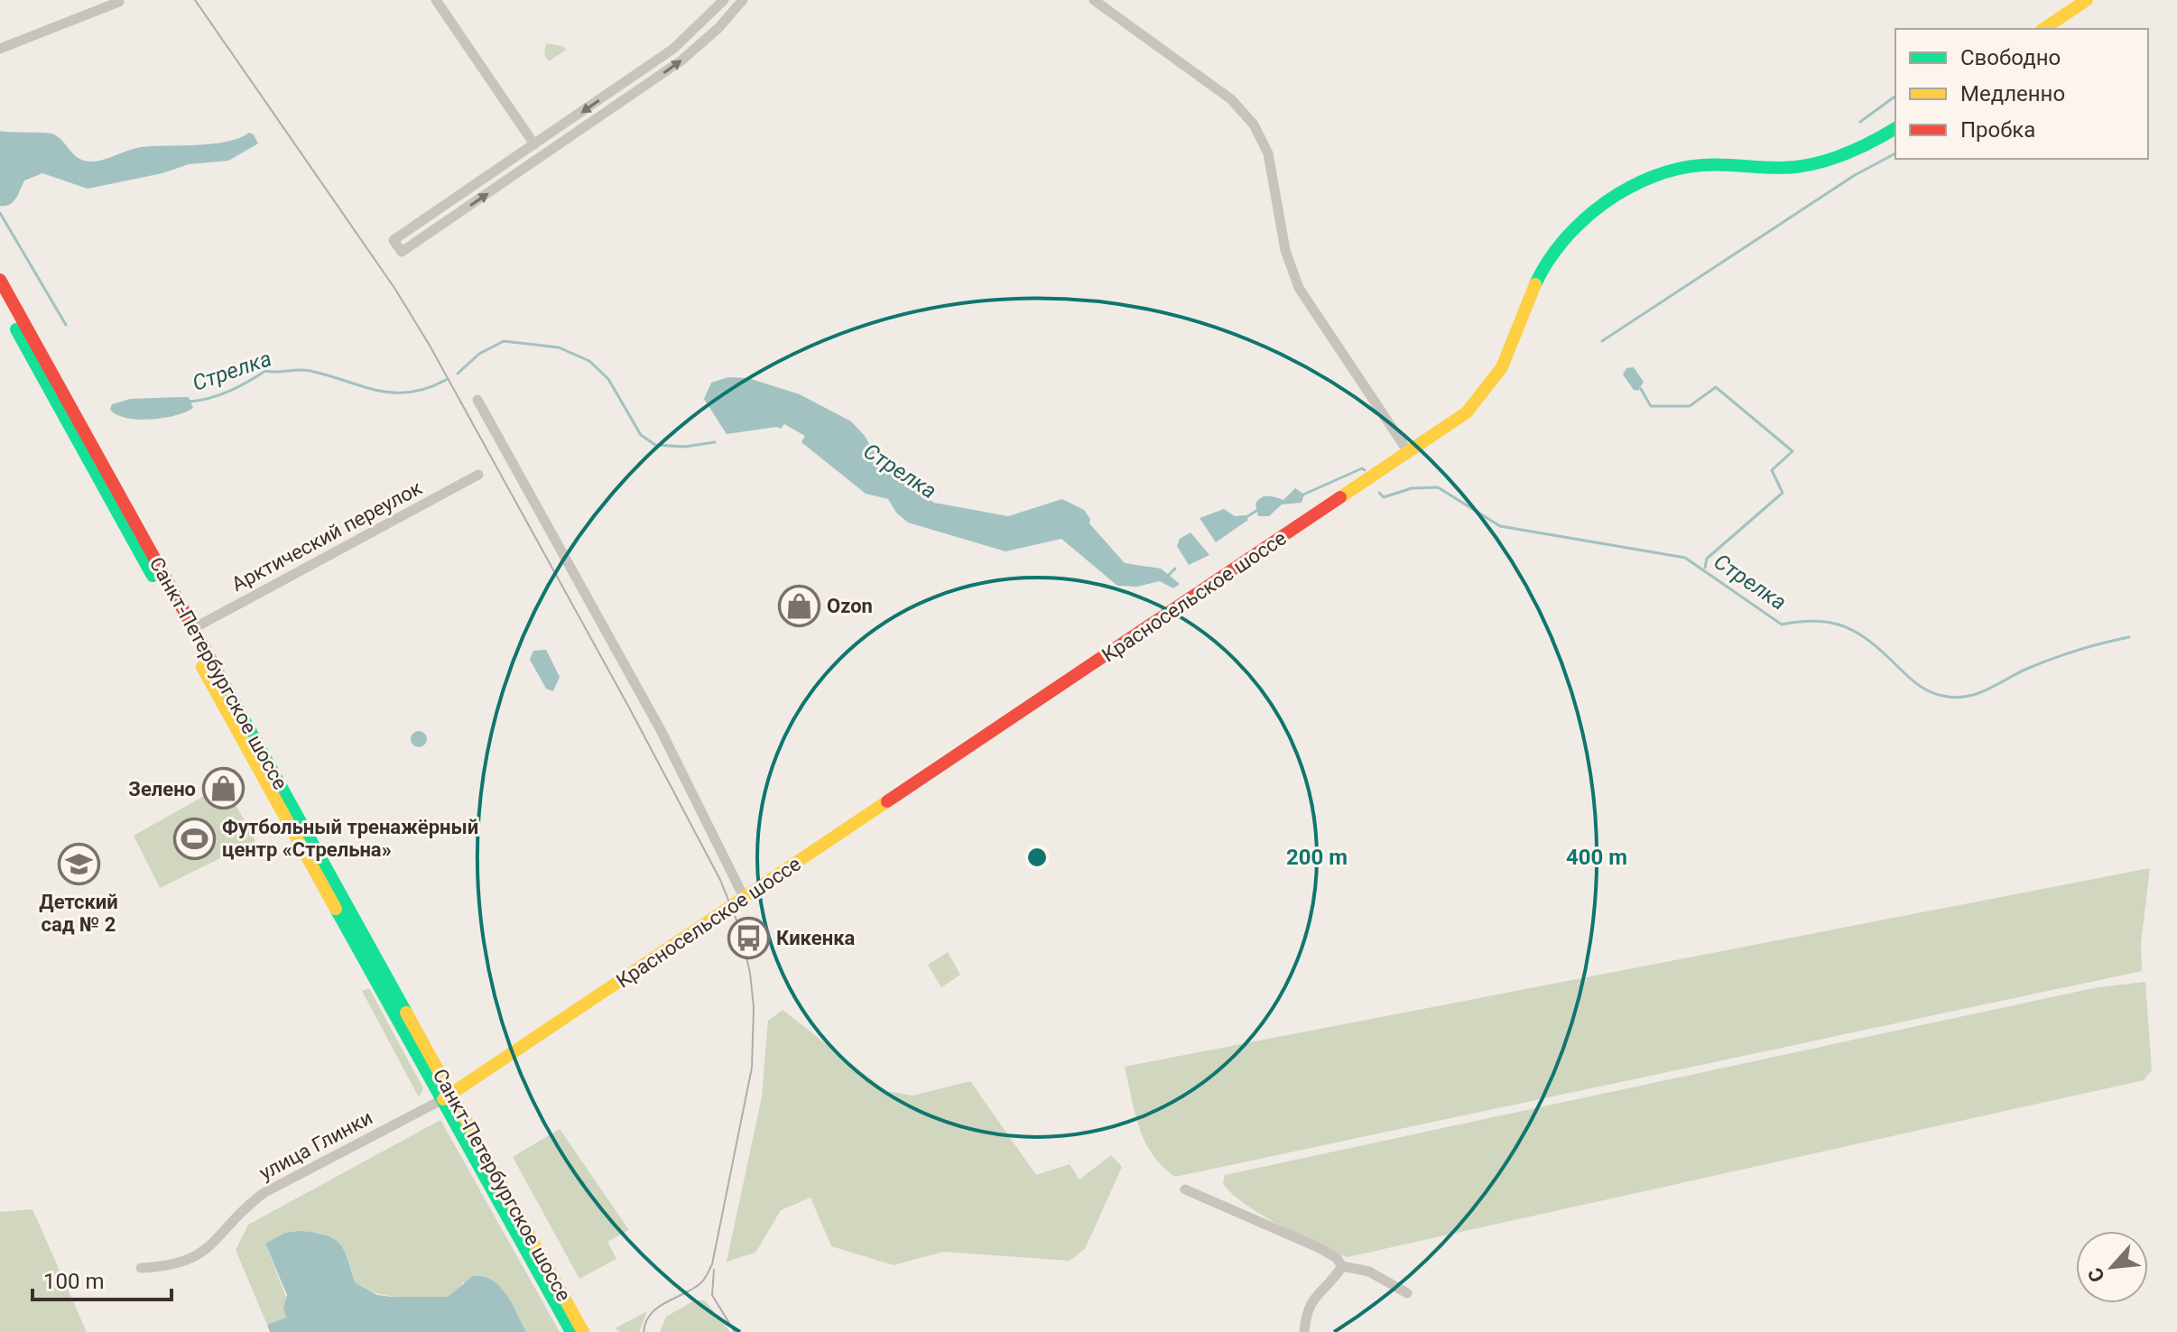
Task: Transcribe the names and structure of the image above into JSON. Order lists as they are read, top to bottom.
{
  "streets": {
    "main road": ["Красносельское шоссе", "Санкт-Петербургское шоссе"],
    "street": ["Арктический переулок", "улица Глинки"]
  },
  "crossings": [
    ["Арктический переулок", "Санкт-Петербургское шоссе"],
    ["Красносельское шоссе", "Санкт-Петербургское шоссе"],
    ["Красносельское шоссе", "улица Глинки"],
    ["Санкт-Петербургское шоссе", "улица Глинки"]
  ],
  "water": ["Стрелка"],
  "places": {
    "shop": ["Ozon", "Зелено"],
    "sports": ["Футбольный тренажёрный центр «Стрельна»"],
    "school or university": ["Детский сад № 2"],
    "bus stop": ["Кикенка"]
  },
  "legend": ["Свободно", "Медленно", "Пробка"],
  "scale_bar": "100 m",
  "north": "bottom left",
  "rings": ["200 m", "400 m"]
}
